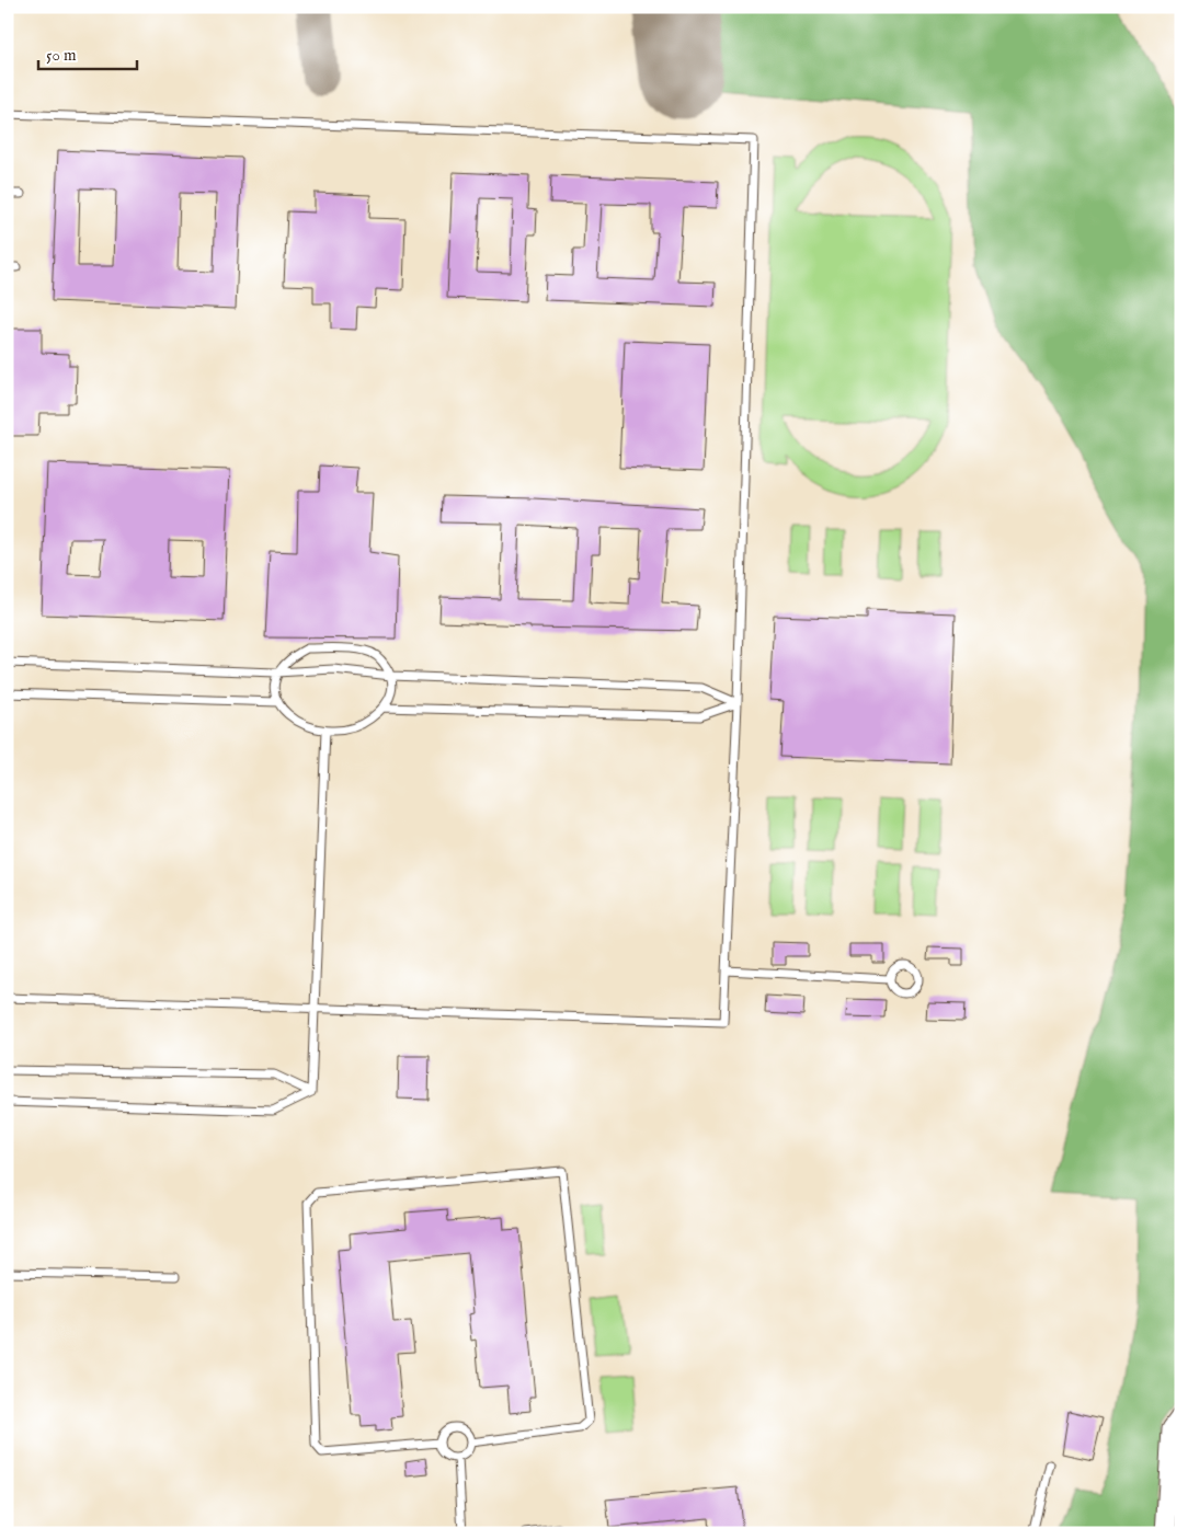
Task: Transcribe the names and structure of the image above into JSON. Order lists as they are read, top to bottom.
{
  "scale_bar": "50 m"
}
